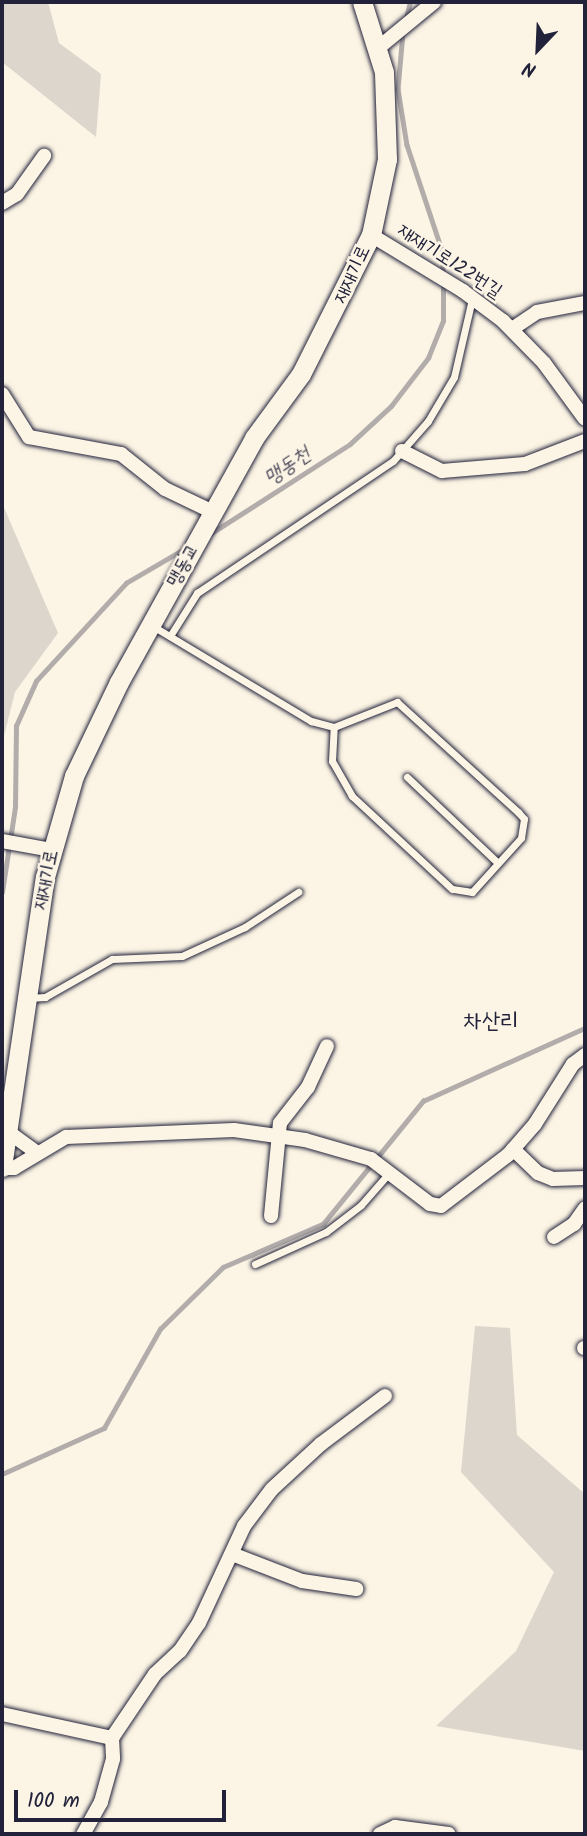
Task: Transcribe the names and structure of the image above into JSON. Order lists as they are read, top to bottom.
{
  "streets": {
    "street": ["재재기로122번길", "재재기로", "맹동교"]
  },
  "crossings": [
    ["재재기로122번길", "재재기로"],
    ["재재기로", "맹동교"]
  ],
  "districts": ["차산리"],
  "water": ["맹동천"],
  "scale_bar": "100 m",
  "north": "bottom left"
}
